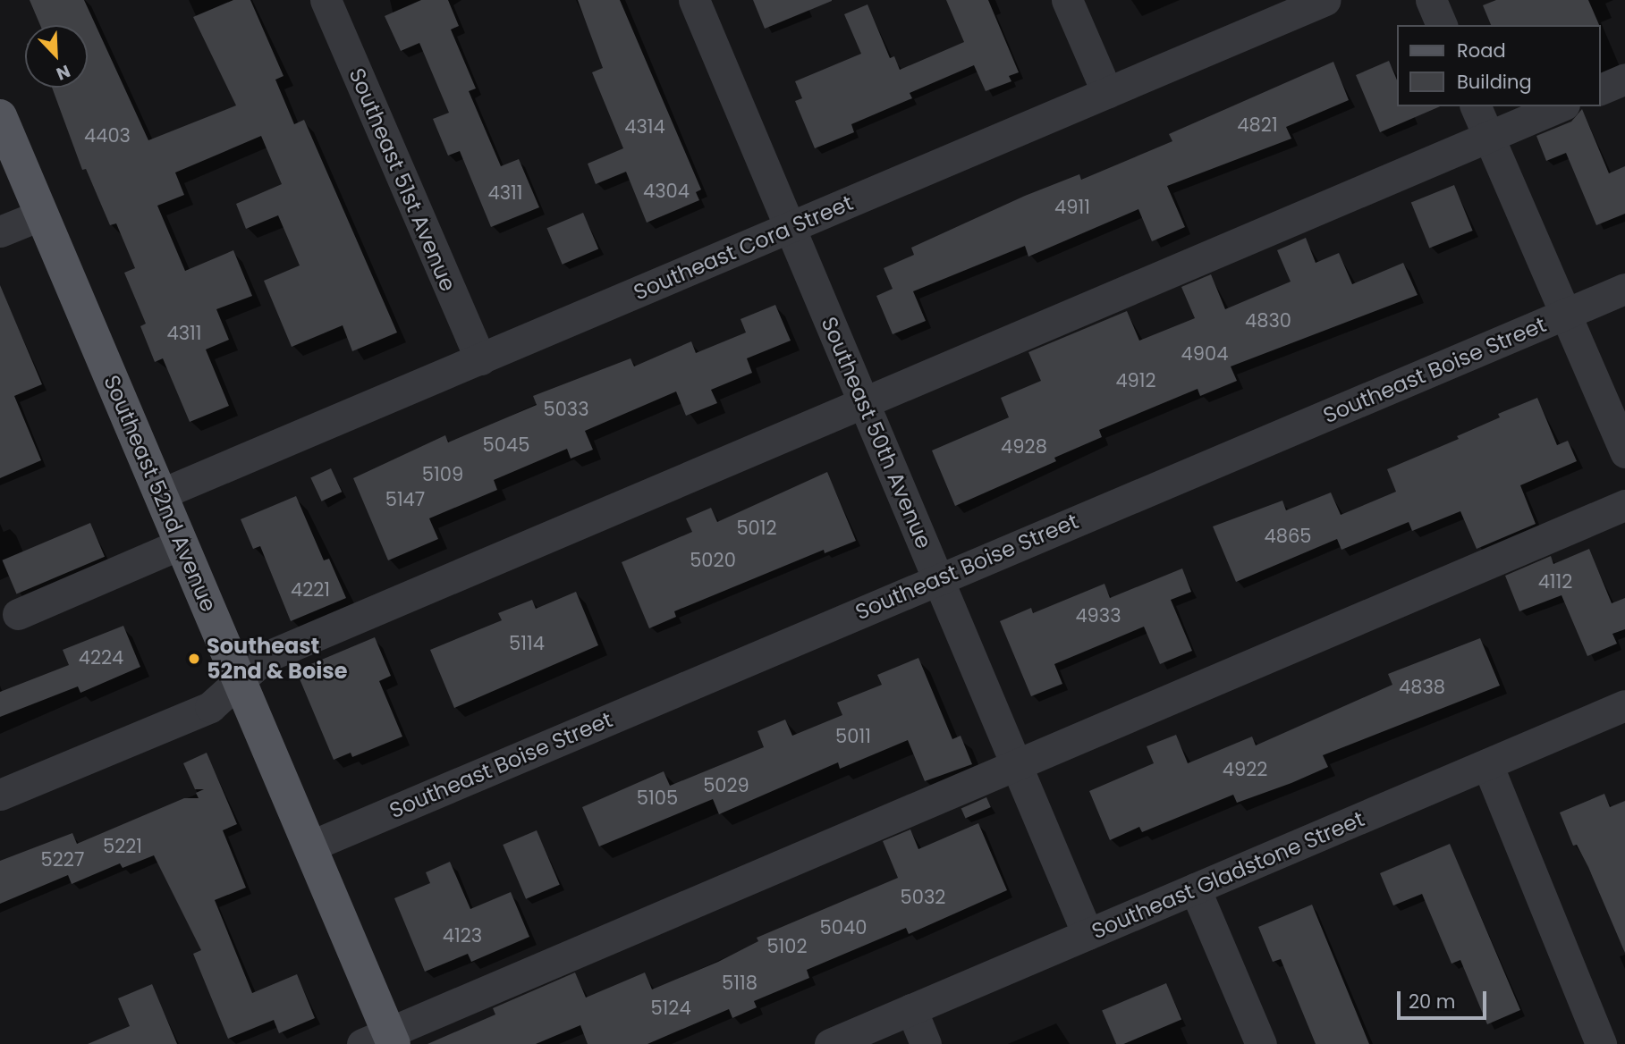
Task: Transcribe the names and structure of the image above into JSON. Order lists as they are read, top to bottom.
{
  "streets": {
    "main road": ["Southeast 52nd Avenue"],
    "street": [
      "Southeast 51st Avenue",
      "Southeast Cora Street",
      "Southeast Boise Street",
      "Southeast 50th Avenue",
      "Southeast Gladstone Street"
    ]
  },
  "crossings": [
    ["Southeast 51st Avenue", "Southeast Cora Street"],
    ["Southeast Cora Street", "Southeast 50th Avenue"],
    ["Southeast Cora Street", "Southeast 52nd Avenue"],
    ["Southeast Boise Street", "Southeast 50th Avenue"],
    ["Southeast Boise Street", "Southeast 52nd Avenue"],
    ["Southeast 50th Avenue", "Southeast Gladstone Street"]
  ],
  "places": ["Southeast 52nd & Boise"],
  "house_numbers": [
    "4821",
    "4314",
    "4403",
    "4304",
    "4311",
    "4911",
    "4830",
    "4311",
    "4904",
    "4912",
    "5033",
    "5045",
    "4928",
    "5109",
    "5147",
    "5012",
    "4865",
    "5020",
    "4112",
    "4221",
    "4933",
    "5114",
    "4224",
    "4838",
    "5011",
    "4922",
    "5029",
    "5105",
    "5221",
    "5227",
    "5032",
    "5040",
    "4123",
    "5102",
    "5118",
    "5124"
  ],
  "legend": ["Road", "Building"],
  "scale_bar": "20 m",
  "north": "bottom right"
}
